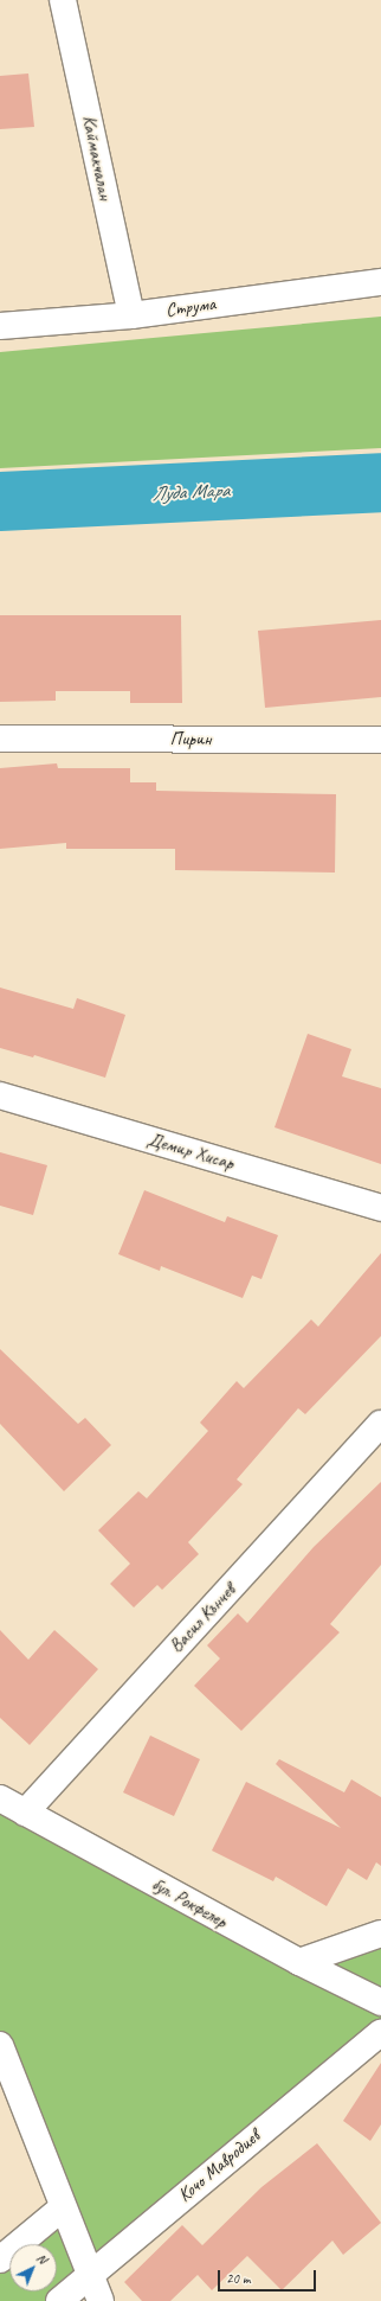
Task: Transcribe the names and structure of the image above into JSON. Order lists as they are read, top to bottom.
{
  "streets": {
    "street": [
      "Каймакчалан",
      "Струма",
      "Пирин",
      "Демир Хисар",
      "Васил Кънчев",
      "бул. Рокфелер",
      "Кочо Мавродиев"
    ]
  },
  "crossings": [
    ["Каймакчалан", "Струма"],
    ["Васил Кънчев", "бул. Рокфелер"]
  ],
  "water": ["Луда Мара"],
  "scale_bar": "20 m",
  "north": "top right"
}
